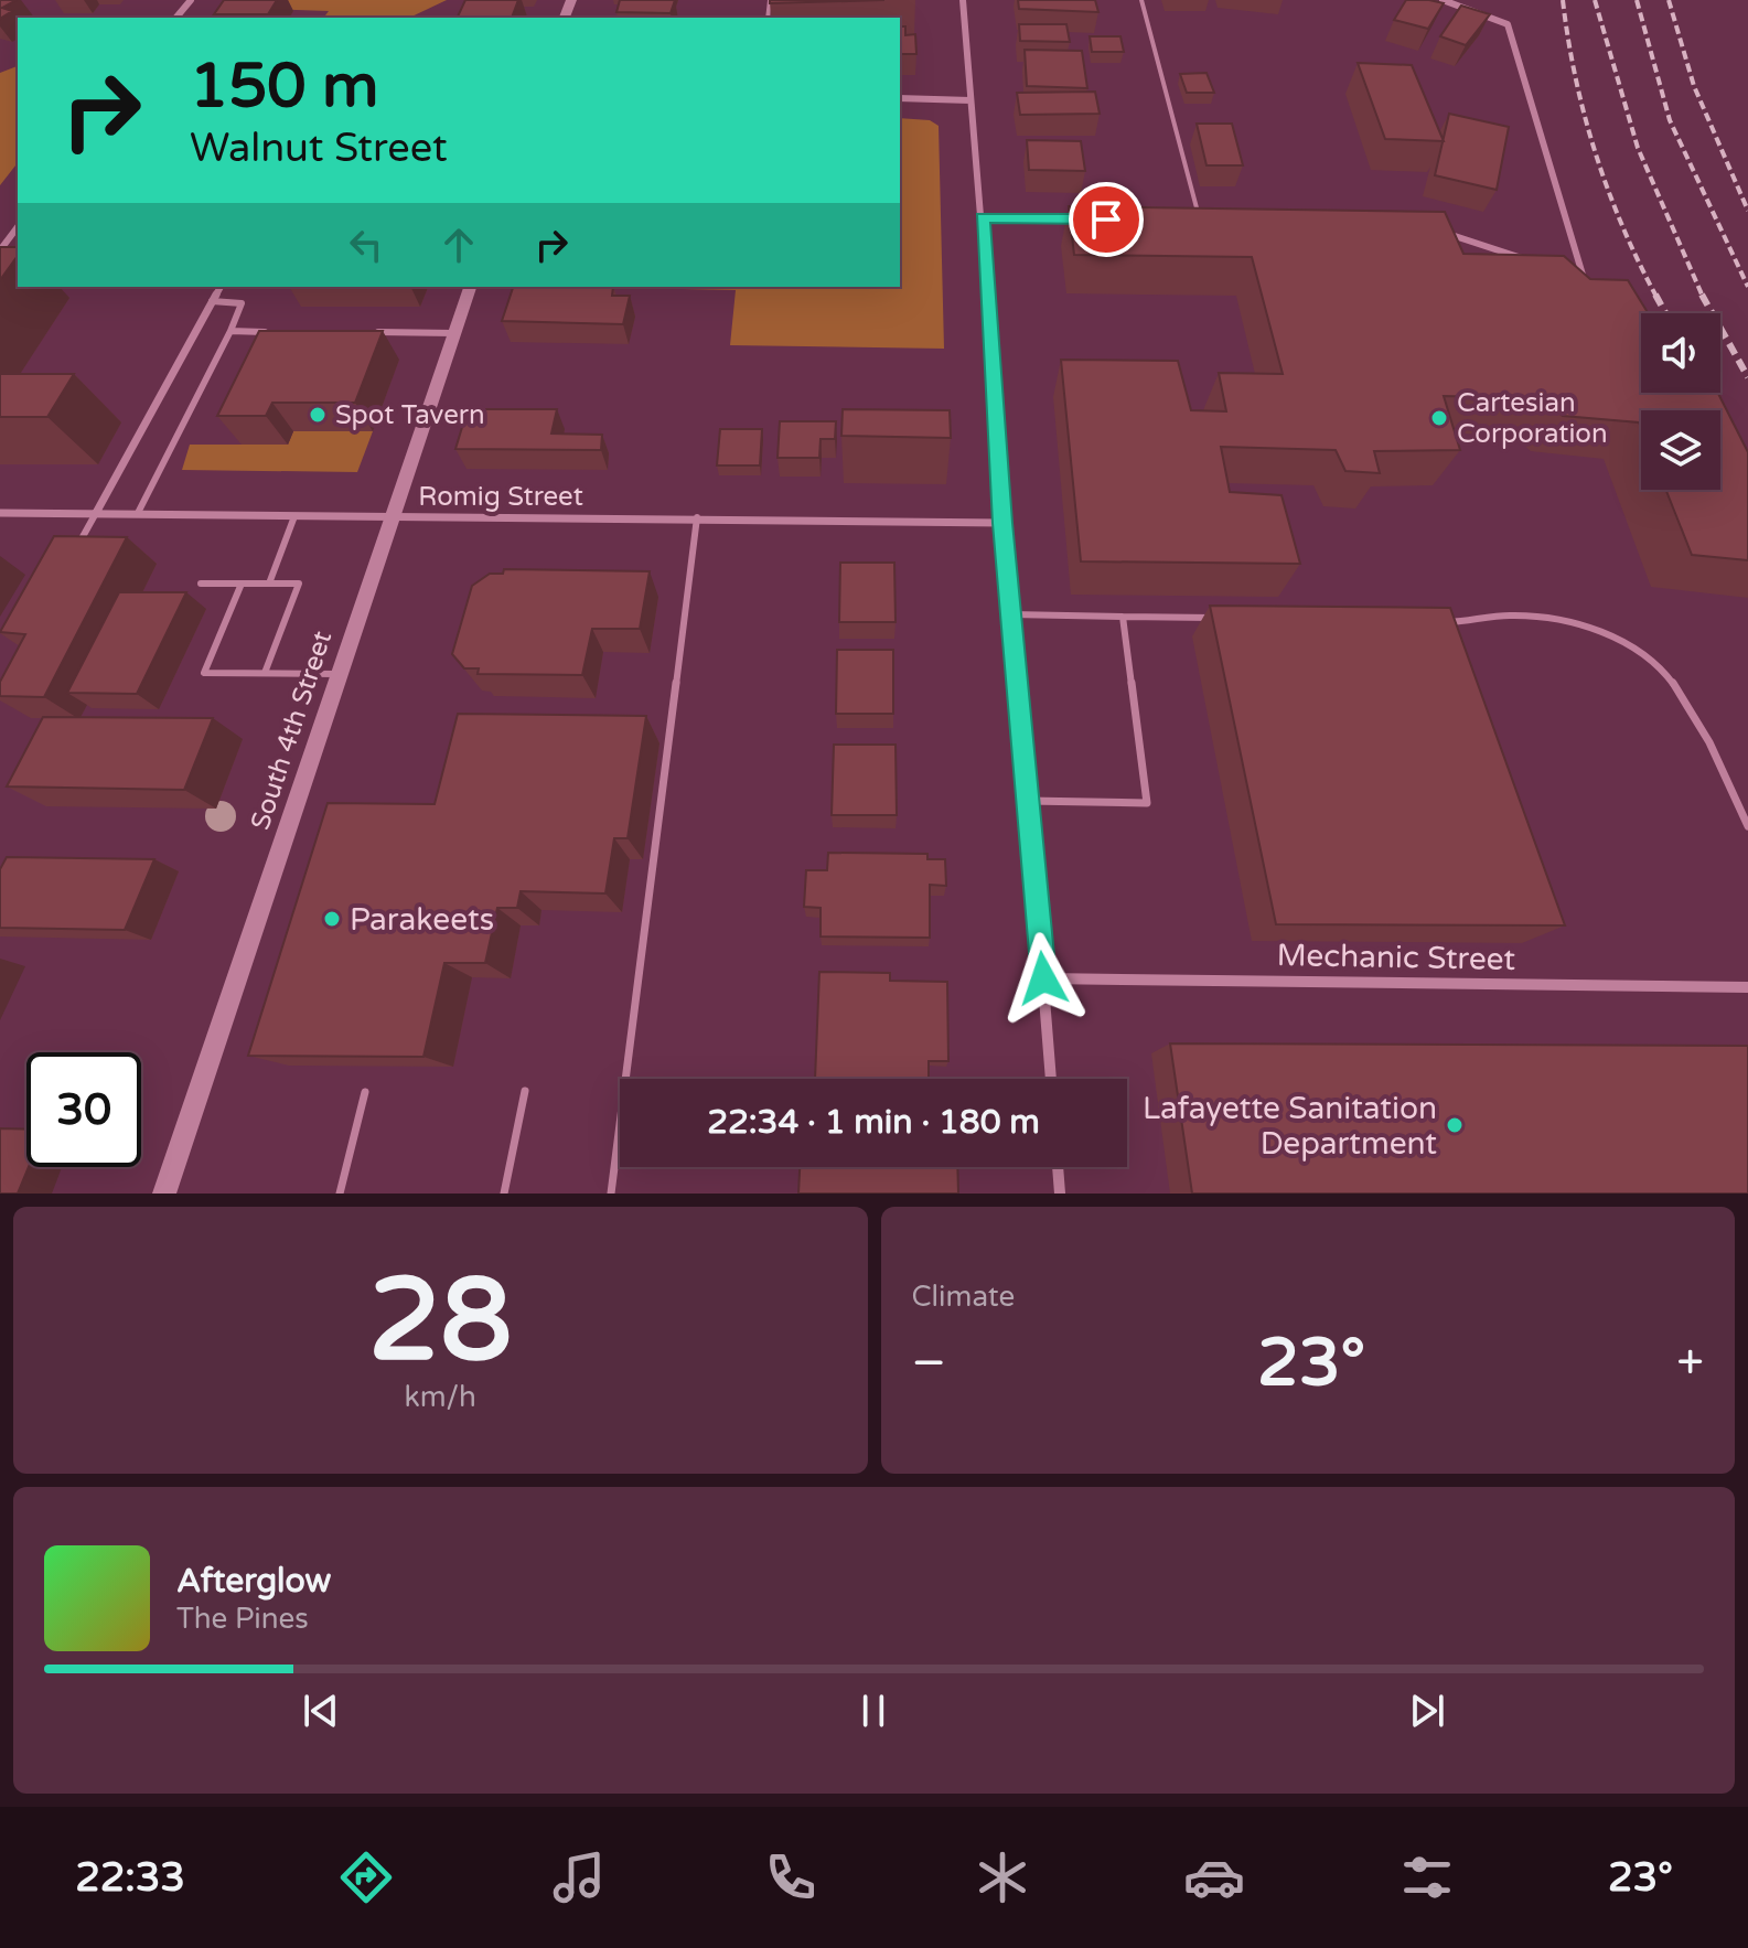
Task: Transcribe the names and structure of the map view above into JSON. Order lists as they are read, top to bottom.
{
  "streets": {
    "main road": ["South 4th Street"],
    "street": ["Romig Street", "Mechanic Street"]
  },
  "crossings": [
    ["Romig Street", "South 4th Street"]
  ],
  "places": [
    "Spot Tavern",
    "Cartesian Corporation",
    "Parakeets",
    "Lafayette Sanitation Department"
  ],
  "page": {
    "turn": ["150 m", "Walnut Street"],
    "limit": "30",
    "trip": "22:34 · 1 min · 180 m",
    "tile": [
      ["28", "km/h"],
      "Climate"
    ],
    "heat": ["−", "23°", "+"],
    "song": ["Afterglow", "The Pines"],
    "tabs": ["22:33", "23°"]
  }
}
